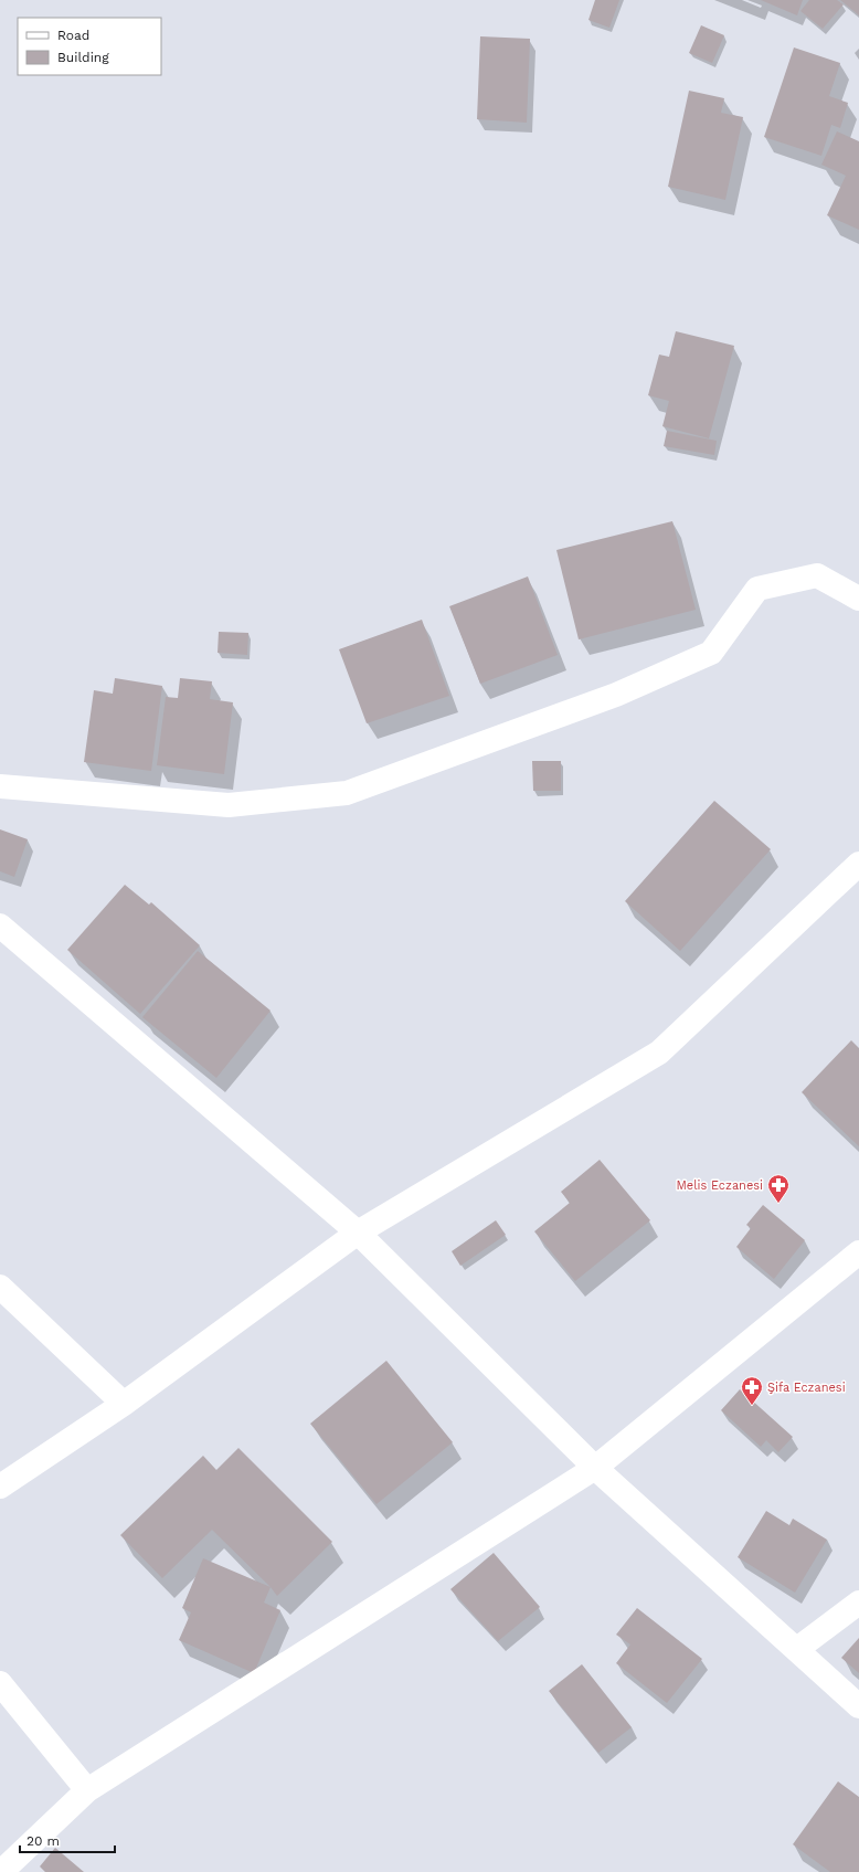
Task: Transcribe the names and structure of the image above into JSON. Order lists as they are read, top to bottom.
{
  "places": {
    "pharmacy": ["Melis Eczanesi", "Şifa Eczanesi"]
  },
  "legend": ["Road", "Building"],
  "scale_bar": "20 m"
}
